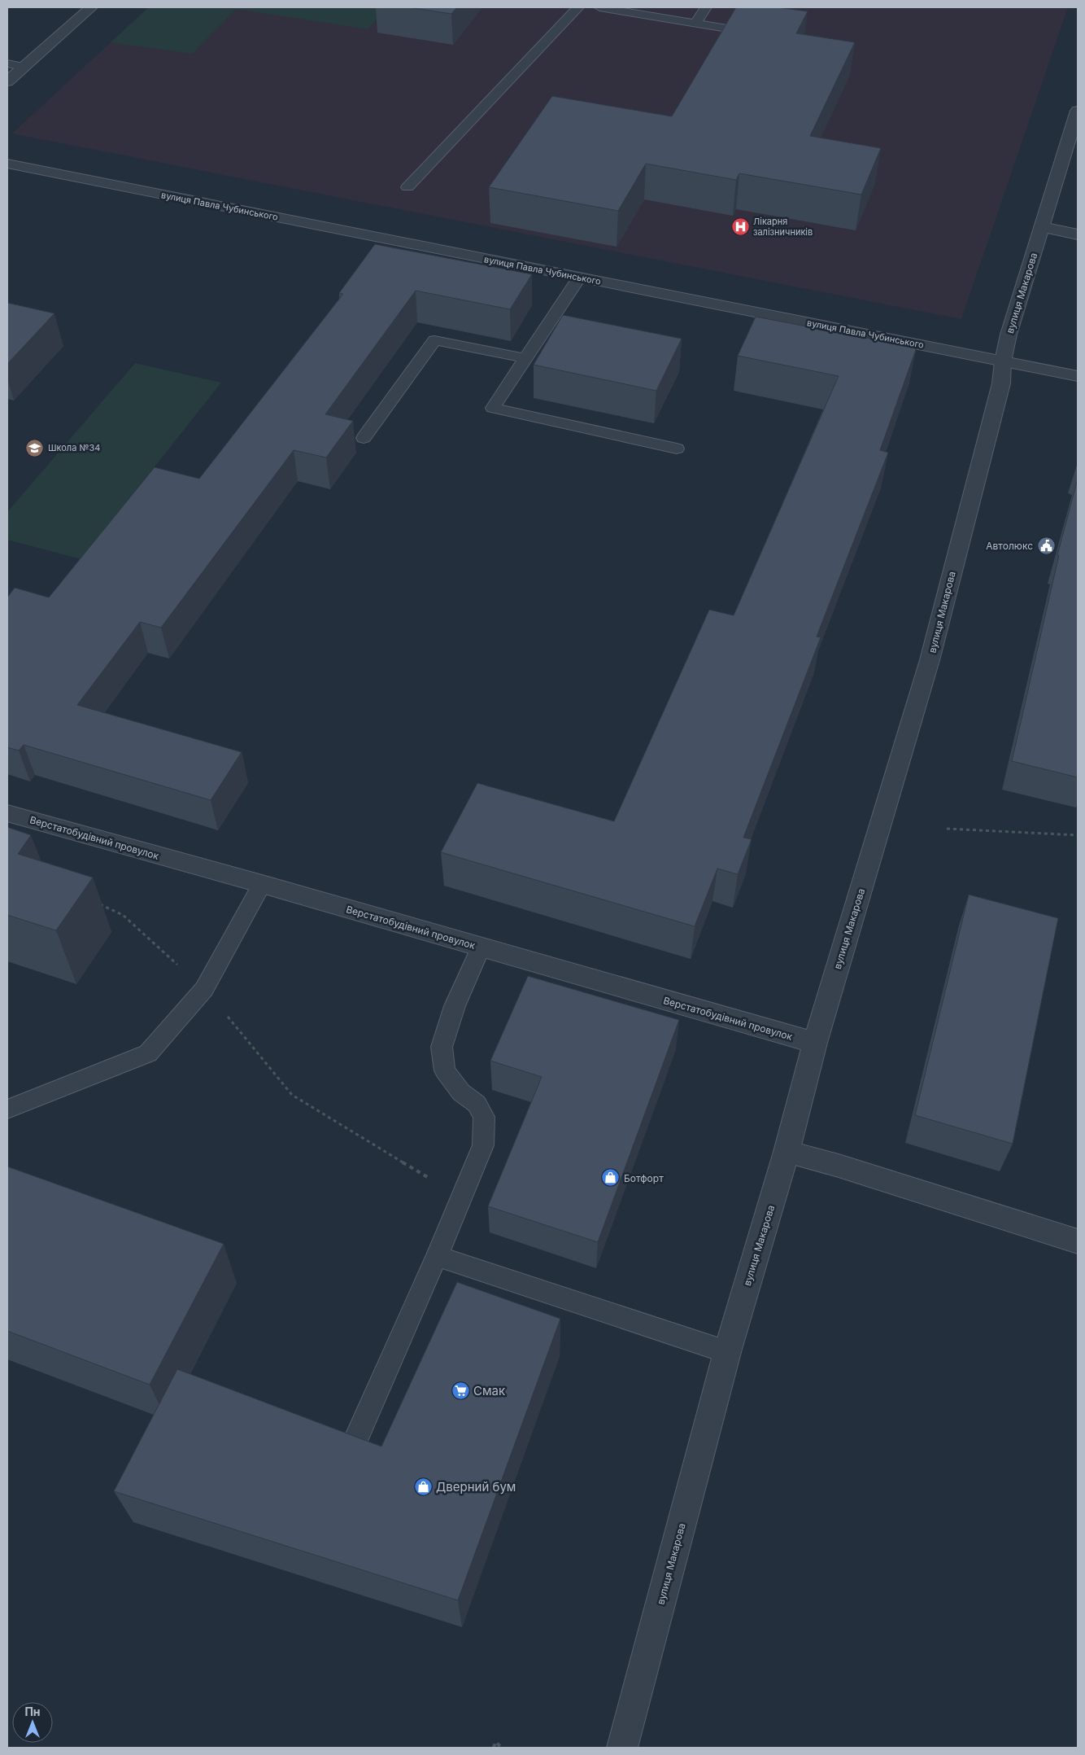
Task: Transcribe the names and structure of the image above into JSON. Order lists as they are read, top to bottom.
{
  "streets": {
    "street": ["вулиця Павла Чубинського", "вулиця Макарова", "Верстатобудівний провулок"]
  },
  "crossings": [
    ["вулиця Павла Чубинського", "вулиця Макарова"],
    ["вулиця Макарова", "Верстатобудівний провулок"]
  ],
  "places": {
    "hospital": ["Лікарня залізничників"],
    "school or university": ["Школа №34"],
    "public building": ["Автолюкс"],
    "shop": ["Ботфорт", "Дверний бум"],
    "supermarket": ["Смак"]
  },
  "north": "top"
}
